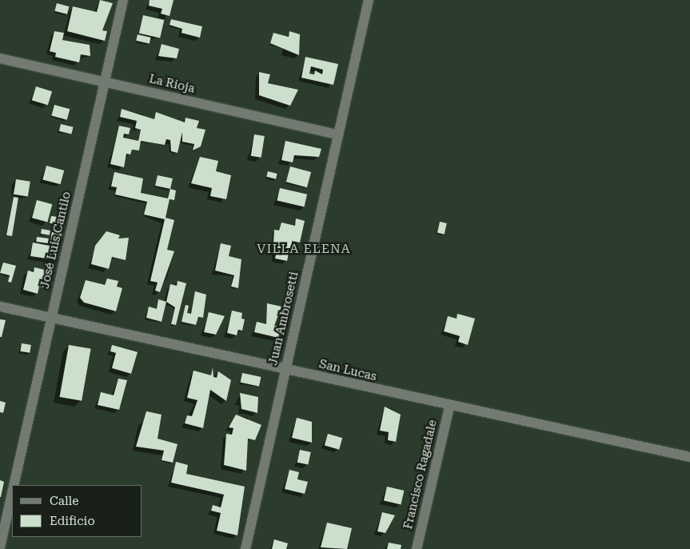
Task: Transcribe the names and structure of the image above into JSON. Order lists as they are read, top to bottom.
{
  "streets": {
    "street": [
      "La Rioja",
      "José Luis Cantilo",
      "Juan Ambrosetti",
      "San Lucas",
      "Francisco Ragadale"
    ]
  },
  "crossings": [
    ["La Rioja", "José Luis Cantilo"],
    ["La Rioja", "Juan Ambrosetti"],
    ["José Luis Cantilo", "San Lucas"],
    ["Juan Ambrosetti", "San Lucas"],
    ["San Lucas", "Francisco Ragadale"]
  ],
  "districts": ["VILLA ELENA"],
  "legend": ["Calle", "Edificio"]
}
